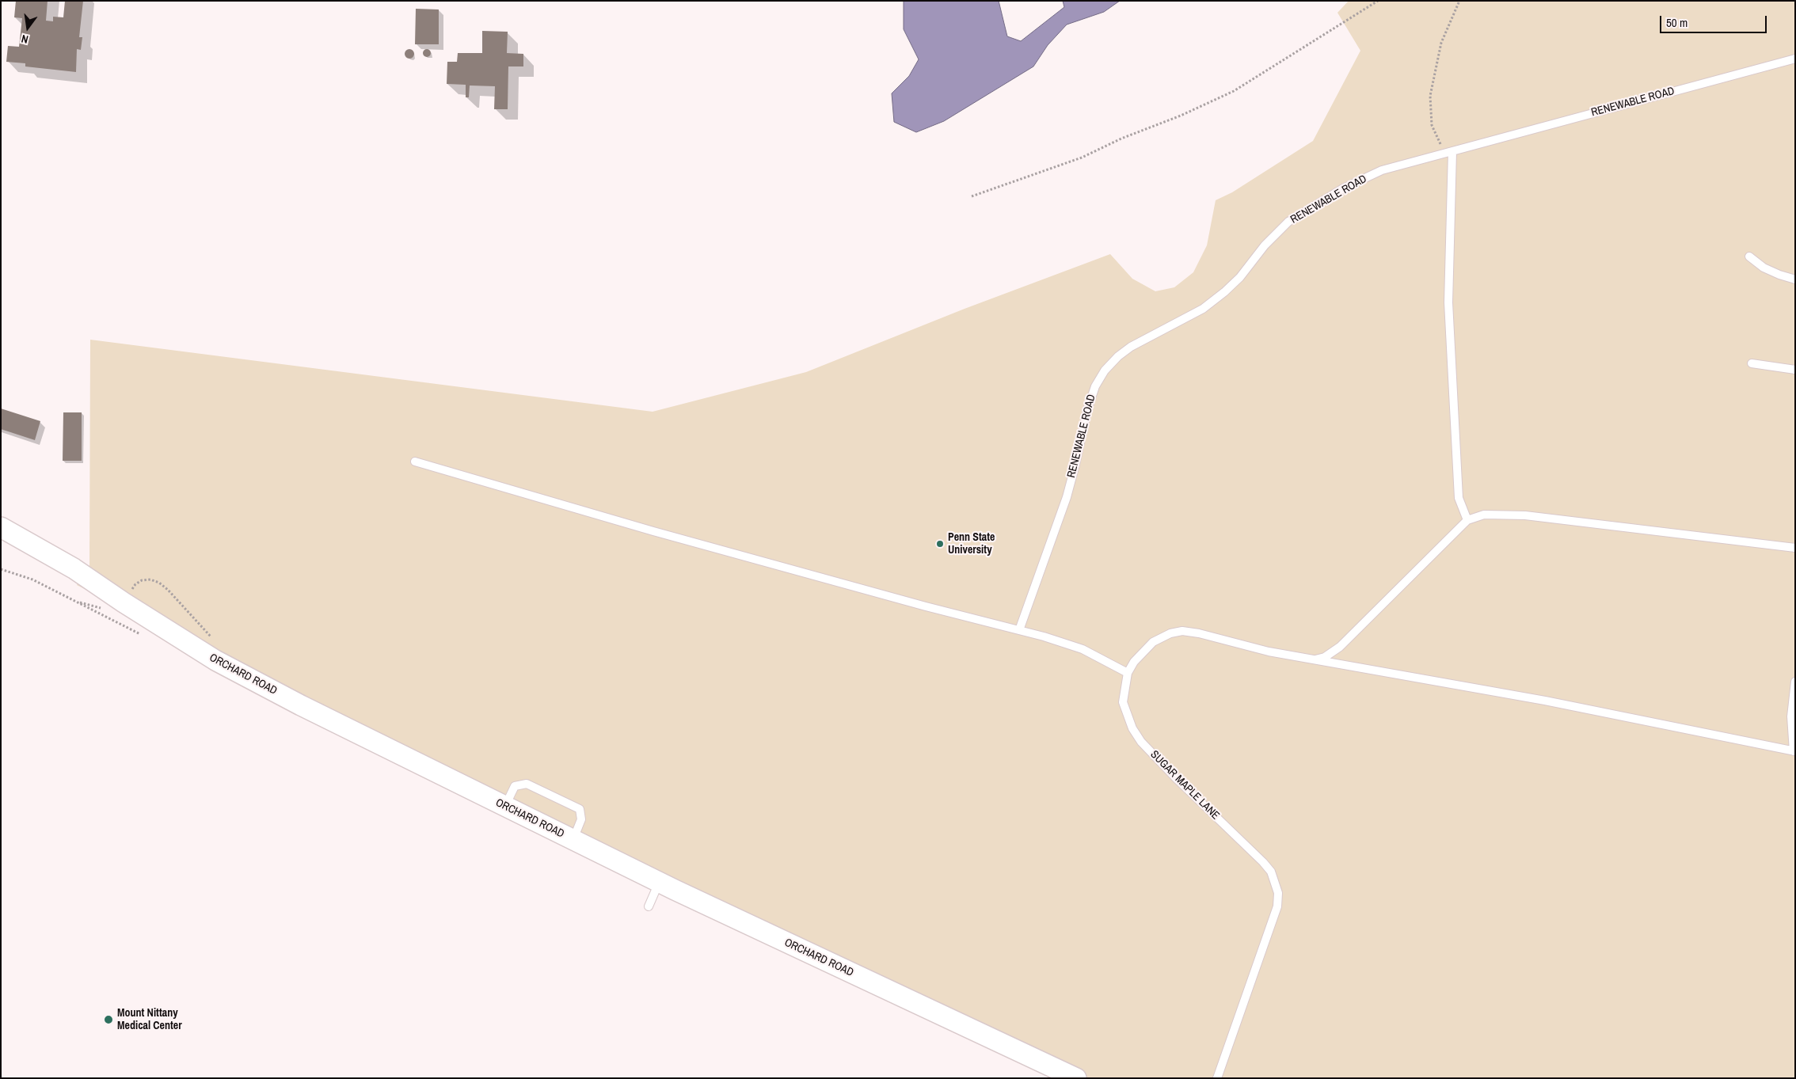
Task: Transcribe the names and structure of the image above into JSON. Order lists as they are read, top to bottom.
{
  "streets": {
    "street": ["ORCHARD ROAD"],
    "lane": ["RENEWABLE ROAD", "SUGAR MAPLE LANE"]
  },
  "places": ["Penn State University", "Mount Nittany Medical Center"],
  "scale_bar": "50 m",
  "north": "bottom"
}
